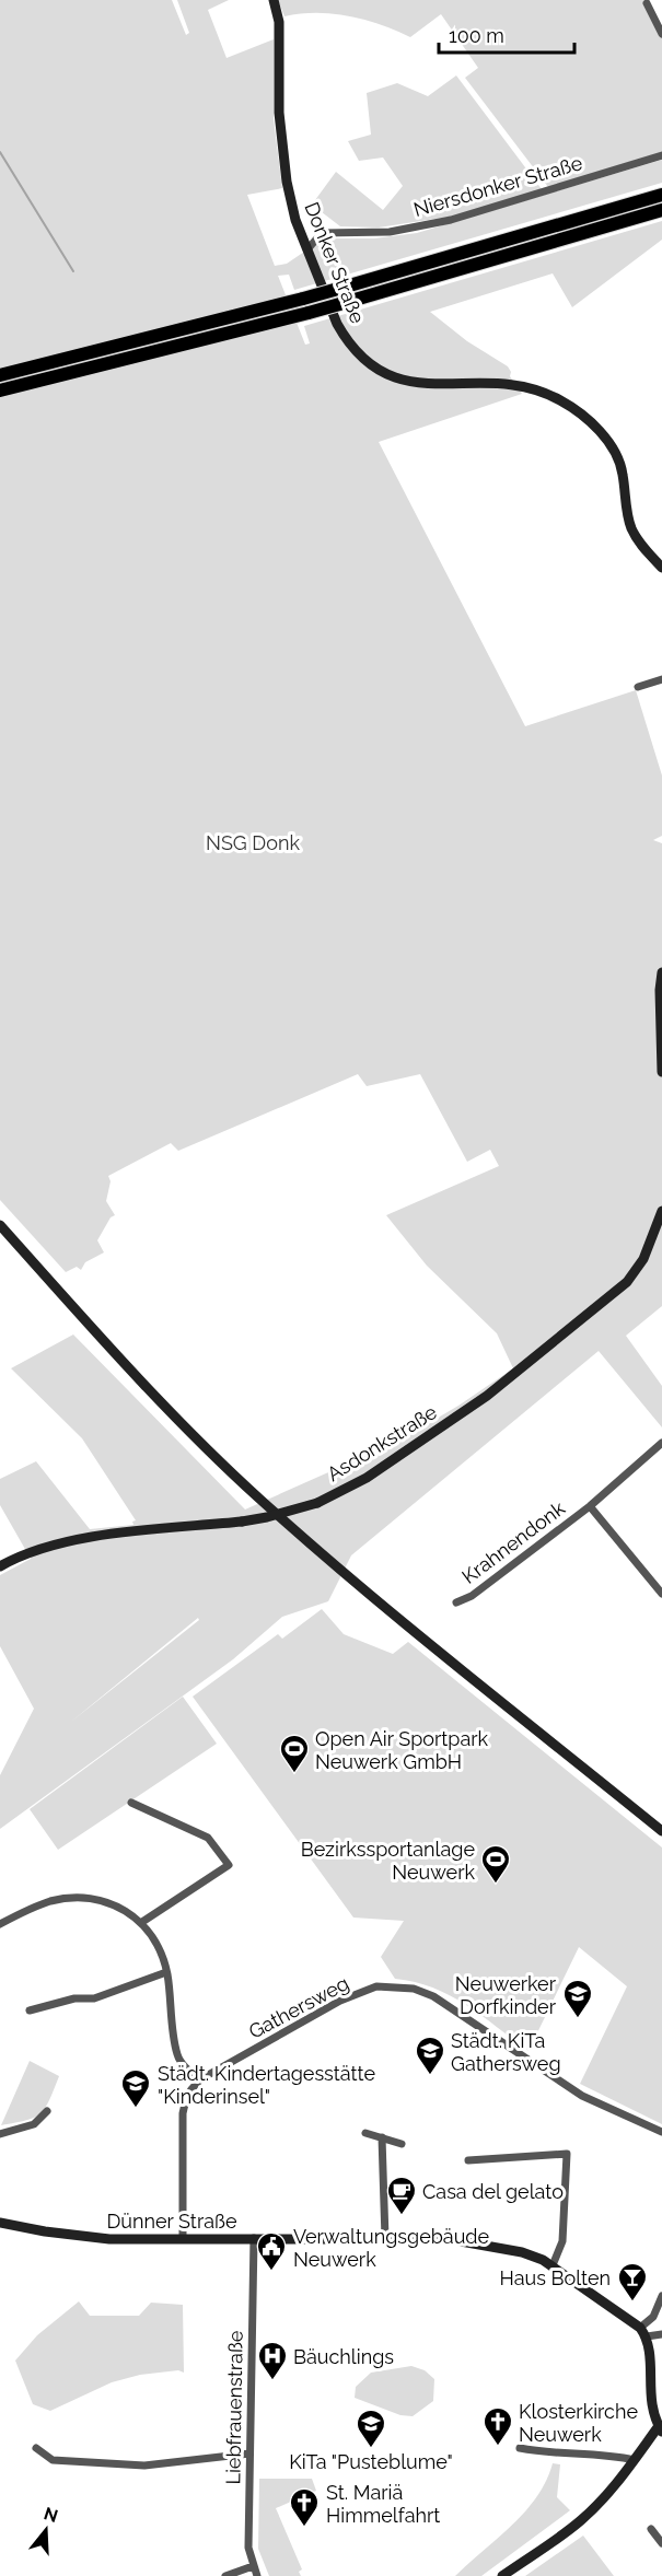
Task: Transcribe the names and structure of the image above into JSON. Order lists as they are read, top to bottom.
{
  "streets": {
    "street": [
      "Niersdonker Straße",
      "Donker Straße",
      "Asdonkstraße",
      "Krahnendonk",
      "Gathersweg",
      "Dünner Straße",
      "Liebfrauenstraße"
    ]
  },
  "crossings": [
    ["Niersdonker Straße", "Donker Straße"],
    ["Dünner Straße", "Liebfrauenstraße"]
  ],
  "parks": ["NSG Donk"],
  "places": {
    "sports": ["Open Air Sportpark Neuwerk GmbH", "Bezirkssportanlage Neuwerk"],
    "school or university": [
      "Neuwerker Dorfkinder",
      "Städt. KiTa Gathersweg",
      "Städt. Kindertagesstätte \"Kinderinsel\"",
      "KiTa \"Pusteblume\""
    ],
    "cafe": ["Casa del gelato"],
    "public building": ["Verwaltungsgebäude Neuwerk"],
    "bar": ["Haus Bolten"],
    "hospital": ["Bäuchlings"],
    "church": ["Klosterkirche Neuwerk", "St. Mariä Himmelfahrt"]
  },
  "scale_bar": "100 m",
  "north": "top"
}
